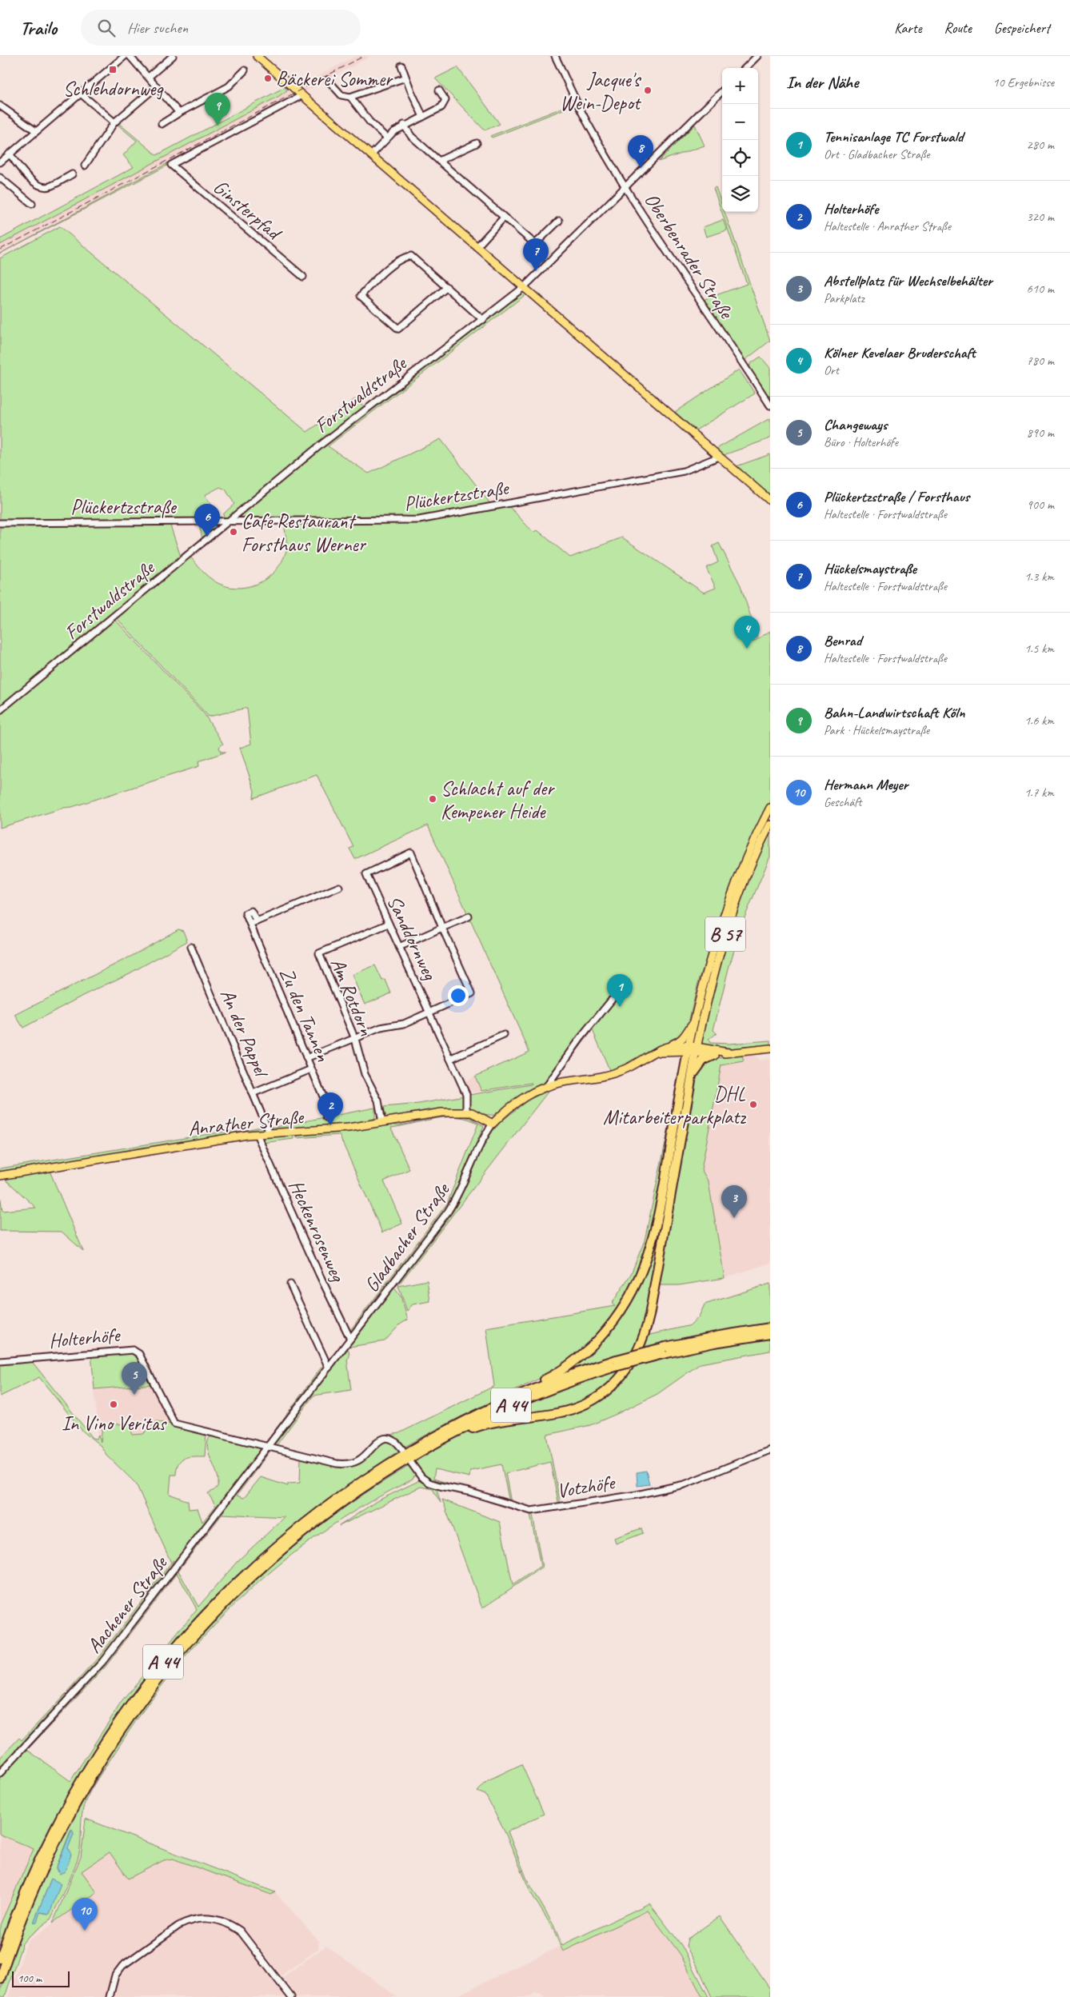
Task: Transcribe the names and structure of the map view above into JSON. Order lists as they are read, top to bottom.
{
  "streets": {
    "highway": ["A 44"],
    "main road": ["B 57", "Anrather Straße", "Gladbacher Straße"],
    "street": [
      "Ginsterpfad",
      "Oberbenrader Straße",
      "Forstwaldstraße",
      "Plückertzstraße",
      "Sanddornweg",
      "Am Rotdorn",
      "Zu den Tannen",
      "An der Pappel",
      "Heckenrosenweg",
      "Holterhöfe",
      "Votzhöfe",
      "Aachener Straße"
    ]
  },
  "crossings": [
    ["Oberbenrader Straße", "Forstwaldstraße"],
    ["Forstwaldstraße", "Plückertzstraße"],
    ["Sanddornweg", "Am Rotdorn"],
    ["Sanddornweg", "Anrather Straße"],
    ["Am Rotdorn", "Anrather Straße"],
    ["Anrather Straße", "Heckenrosenweg"],
    ["Anrather Straße", "Gladbacher Straße"],
    ["Heckenrosenweg", "Gladbacher Straße"],
    ["Gladbacher Straße", "Holterhöfe"],
    ["Gladbacher Straße", "Aachener Straße"],
    ["Holterhöfe", "Aachener Straße"],
    ["A 44", "Votzhöfe"]
  ],
  "places": {
    "transit": ["Schlehdornweg"],
    "other": [
      "Bäckerei Sommer",
      "Jacque's Wein-Depot",
      "Cafe Restaurant Forsthaus Werner",
      "Schlacht auf der Kempener Heide",
      "DHL Mitarbeiterparkplatz",
      "In Vino Veritas"
    ]
  },
  "scale_bar": "100 m",
  "page": {
    "header": "Trailo",
    "search": "Hier suchen",
    "nav": ["Karte", "Route", "Gespeichert"],
    "heading": ["In der Nähe", "10 Ergebnisse"],
    "map_buttons": ["+", "−"],
    "pins": [
      "9",
      "8",
      "7",
      "6",
      "4",
      "1",
      "2",
      "3",
      "5",
      "10"
    ],
    "list": [
      {
        "mark": "1",
        "name": "Tennisanlage TC Forstwald",
        "note": "Ort · Gladbacher Straße",
        "value": "280 m"
      },
      {
        "mark": "2",
        "name": "Holterhöfe",
        "note": "Haltestelle · Anrather Straße",
        "value": "320 m"
      },
      {
        "mark": "3",
        "name": "Abstellplatz für Wechselbehälter",
        "note": "Parkplatz",
        "value": "610 m"
      },
      {
        "mark": "4",
        "name": "Kölner Kevelaer Bruderschaft",
        "note": "Ort",
        "value": "780 m"
      },
      {
        "mark": "5",
        "name": "Changeways",
        "note": "Büro · Holterhöfe",
        "value": "890 m"
      },
      {
        "mark": "6",
        "name": "Plückertzstraße / Forsthaus",
        "note": "Haltestelle · Forstwaldstraße",
        "value": "900 m"
      },
      {
        "mark": "7",
        "name": "Hückelsmaystraße",
        "note": "Haltestelle · Forstwaldstraße",
        "value": "1.3 km"
      },
      {
        "mark": "8",
        "name": "Benrad",
        "note": "Haltestelle · Forstwaldstraße",
        "value": "1.5 km"
      },
      {
        "mark": "9",
        "name": "Bahn-Landwirtschaft Kőln",
        "note": "Park · Hückelsmaystraße",
        "value": "1.6 km"
      },
      {
        "mark": "10",
        "name": "Hermann Meyer",
        "note": "Geschäft",
        "value": "1.7 km"
      }
    ],
    "scale": "100 m"
  }
}
